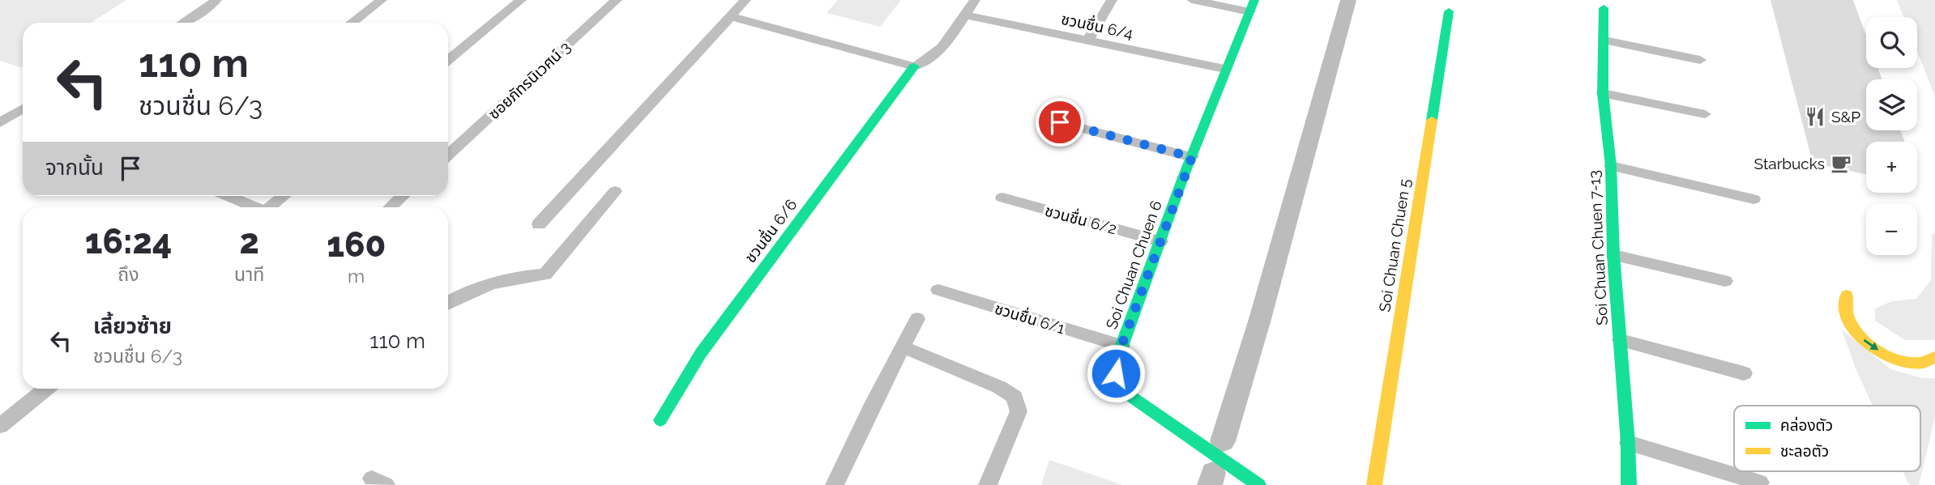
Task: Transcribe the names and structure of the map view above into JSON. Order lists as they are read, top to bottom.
{
  "streets": {
    "main road": [
      "ชวนชื่น 6/6",
      "Soi Chuan Chuen 5",
      "Soi Chuan Chuen 7-13",
      "Soi Chuan Chuen 6"
    ],
    "street": [
      "ชวนชื่น 6/4",
      "ซอยภัทรนิเวศน์ 3",
      "ชวนชื่น 6/2",
      "ชวนชื่น 6/1"
    ]
  },
  "crossings": [
    ["ชวนชื่น 6/4", "Soi Chuan Chuen 6"],
    ["ชวนชื่น 6/2", "Soi Chuan Chuen 6"],
    ["Soi Chuan Chuen 6", "ชวนชื่น 6/1"]
  ],
  "places": {
    "restaurant": ["S&P"],
    "cafe": ["Starbucks"]
  },
  "legend": ["คล่องตัว", "ชะลอตัว"],
  "page": {
    "map_buttons": ["+", "−"],
    "turn": ["110 m", "ชวนชื่น 6/3"],
    "then": "จากนั้น",
    "eta": [
      "16:24",
      "ถึง",
      "2",
      "นาที",
      "160",
      "m"
    ],
    "list": [
      {
        "name": "เลี้ยวซ้าย",
        "note": "ชวนชื่น 6/3",
        "value": "110 m"
      }
    ]
  }
}
